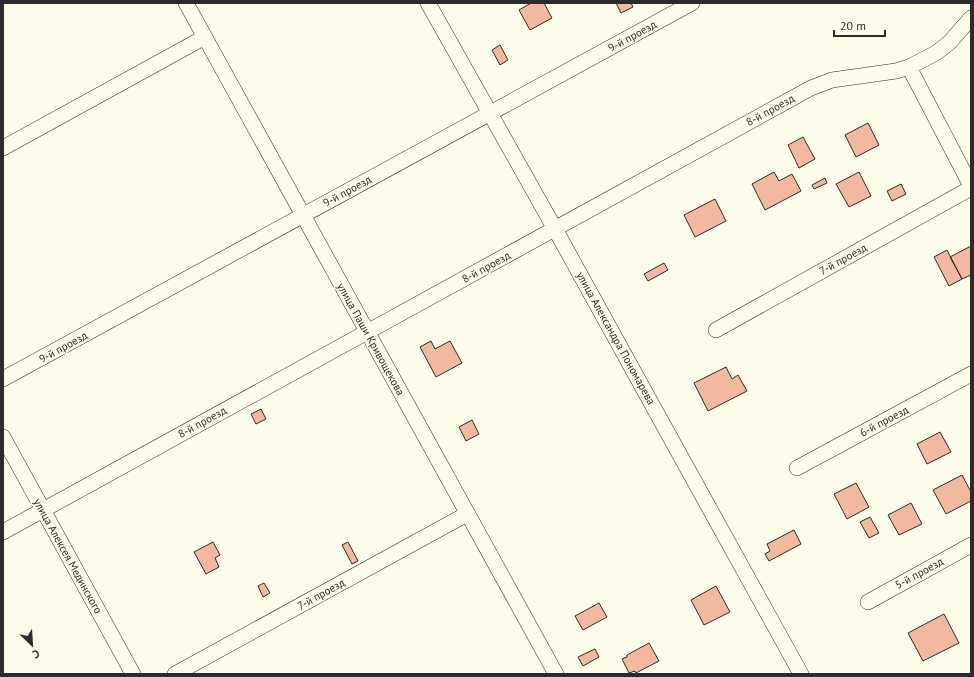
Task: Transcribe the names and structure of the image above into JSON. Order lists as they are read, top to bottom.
{
  "streets": {
    "street": [
      "9-й проезд",
      "8-й проезд",
      "7-й проезд",
      "улица Александра Пономарева",
      "улица Паши Кривощекова",
      "6-й проезд",
      "улица Алексея Мединского",
      "5-й проезд"
    ]
  },
  "crossings": [
    ["9-й проезд", "улица Александра Пономарева"],
    ["9-й проезд", "улица Паши Кривощекова"],
    ["8-й проезд", "улица Александра Пономарева"],
    ["8-й проезд", "улица Паши Кривощекова"],
    ["8-й проезд", "улица Алексея Мединского"],
    ["7-й проезд", "улица Паши Кривощекова"]
  ],
  "scale_bar": "20 m",
  "north": "bottom right"
}
